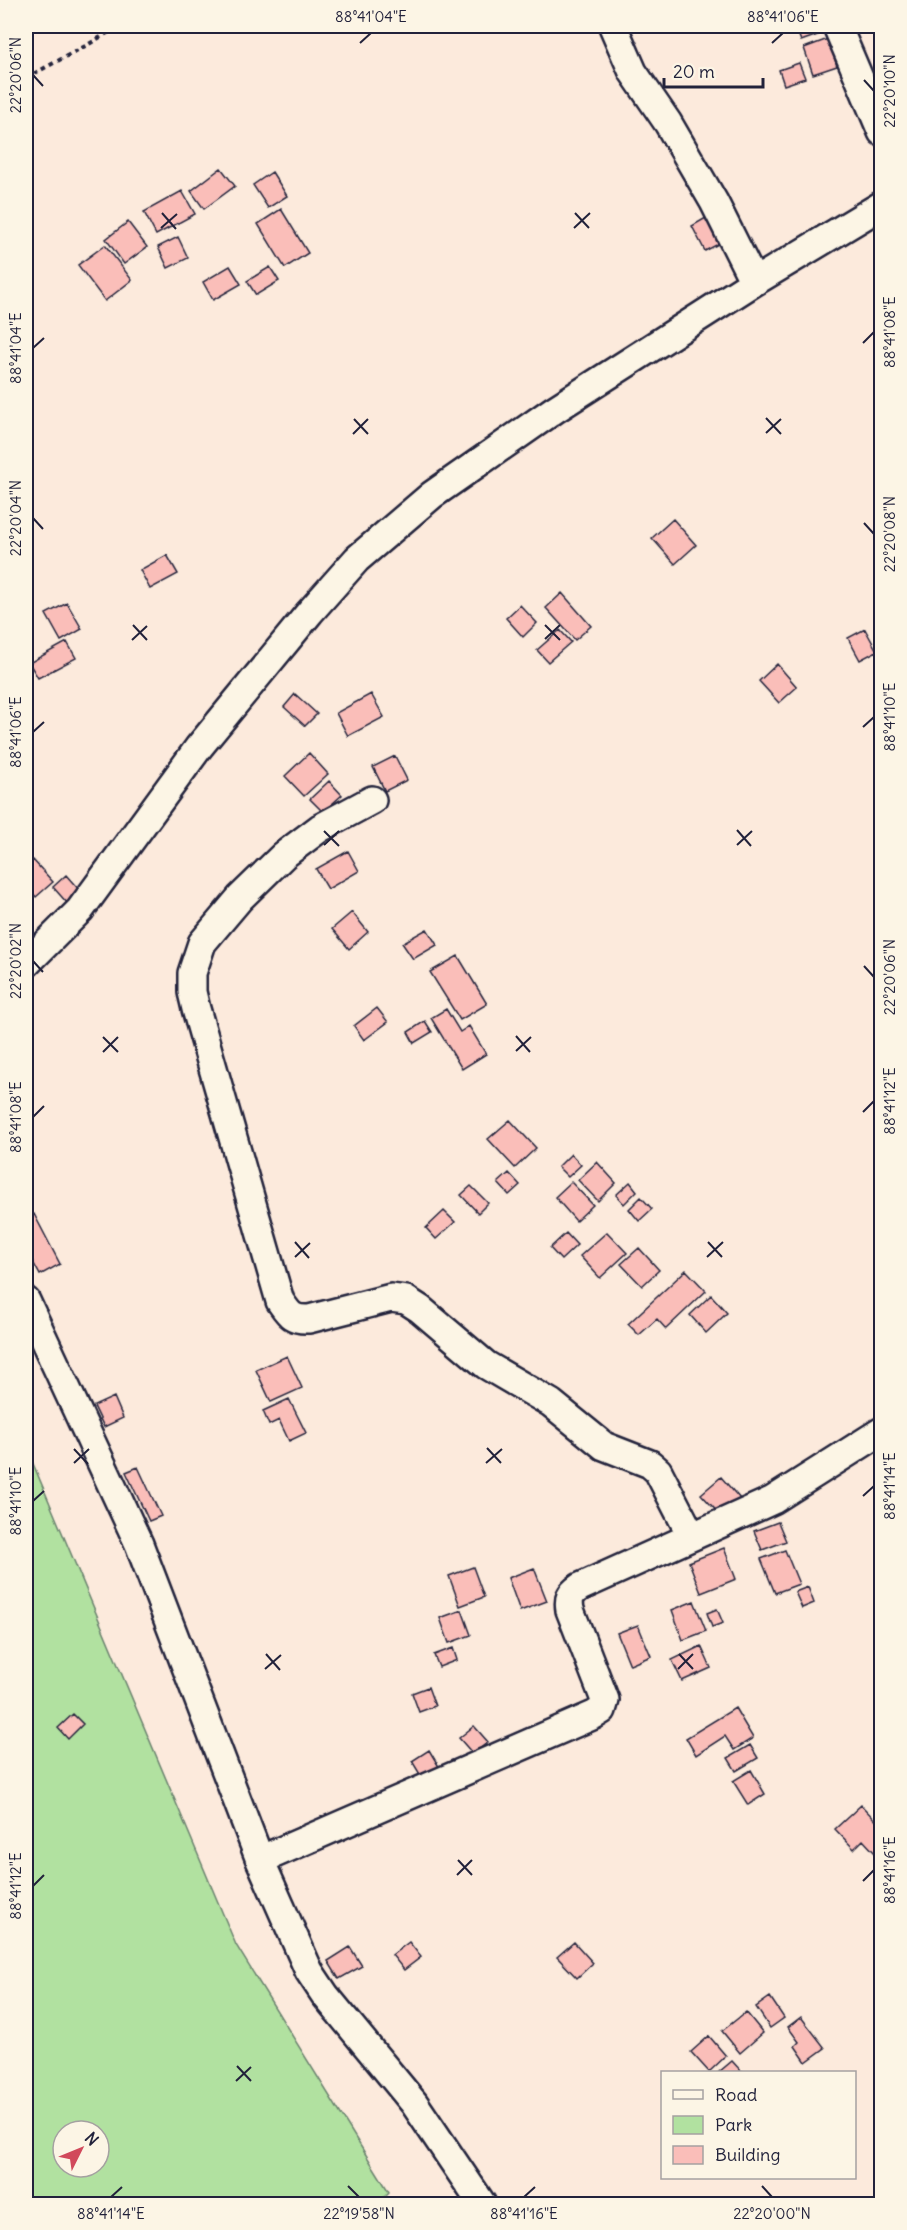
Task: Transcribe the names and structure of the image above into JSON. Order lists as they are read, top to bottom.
{
  "legend": ["Road", "Park", "Building"],
  "scale_bar": "20 m",
  "north": "top right",
  "coordinates": [
    "88°41'04\"E",
    "88°41'06\"E",
    "22°20'06\"N",
    "22°20'10\"N",
    "88°41'08\"E",
    "22°20'04\"N",
    "22°20'08\"N",
    "88°41'10\"E",
    "22°20'02\"N",
    "88°41'12\"E",
    "88°41'14\"E",
    "88°41'16\"E",
    "22°19'58\"N",
    "22°20'00\"N"
  ]
}
